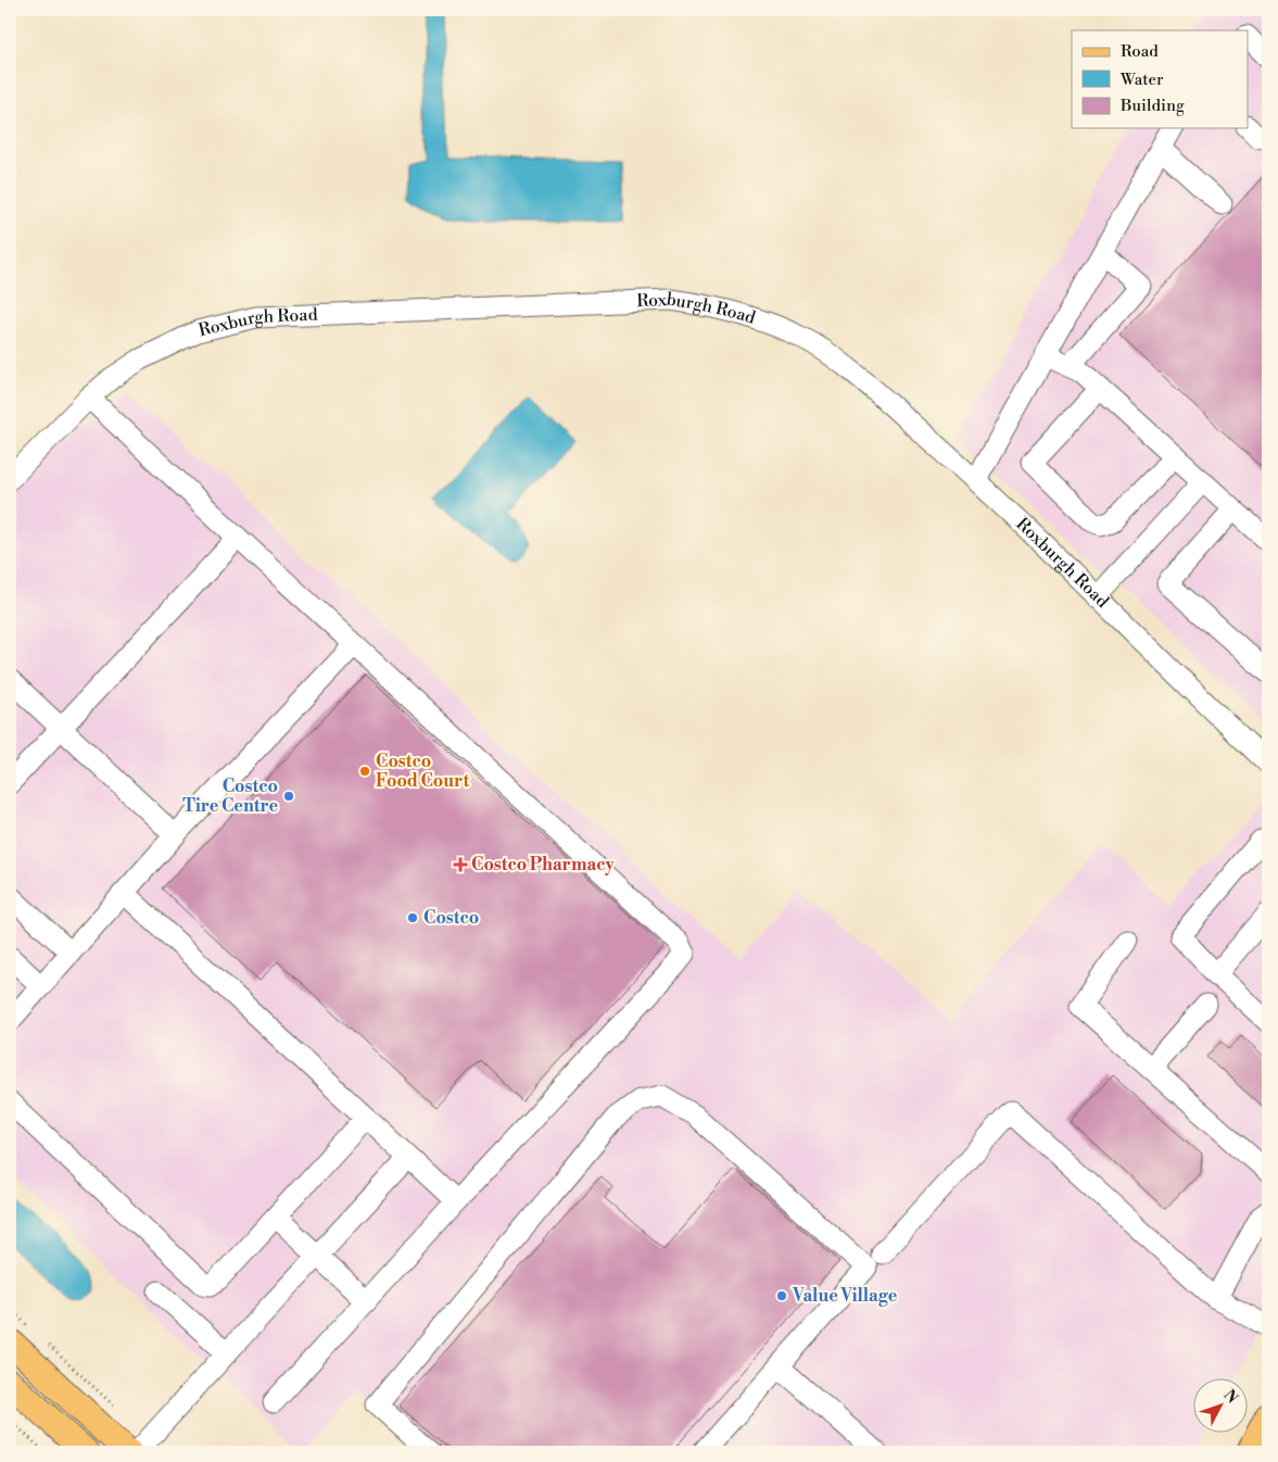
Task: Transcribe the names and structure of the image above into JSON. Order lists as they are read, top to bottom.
{
  "streets": {
    "street": ["Roxburgh Road"]
  },
  "places": {
    "other": [
      "Costco Food Court",
      "Costco Tire Centre",
      "Costco",
      "Value Village"
    ],
    "health": ["Costco Pharmacy"]
  },
  "legend": ["Road", "Water", "Building"],
  "north": "top right"
}
